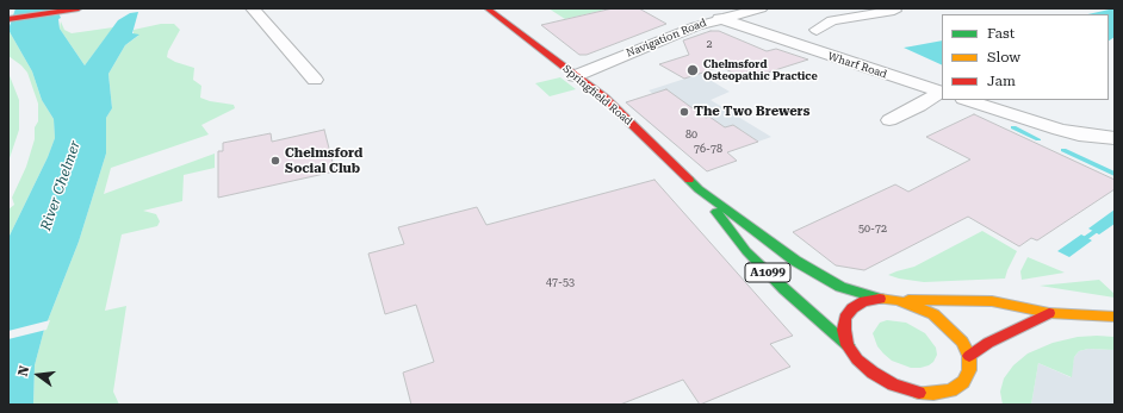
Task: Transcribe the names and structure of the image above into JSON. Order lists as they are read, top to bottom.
{
  "streets": {
    "main road": ["Springfield Road", "A1099"],
    "street": ["Navigation Road", "Wharf Road"]
  },
  "crossings": [
    ["Navigation Road", "Wharf Road"],
    ["Navigation Road", "Springfield Road"],
    ["Springfield Road", "A1099"]
  ],
  "water": ["River Chelmer"],
  "places": ["Chelmsford Osteopathic Practice", "The Two Brewers", "Chelmsford Social Club"],
  "house_numbers": [
    "2",
    "80",
    "76-78",
    "50-72",
    "47-53"
  ],
  "legend": ["Fast", "Slow", "Jam"],
  "north": "left"
}
